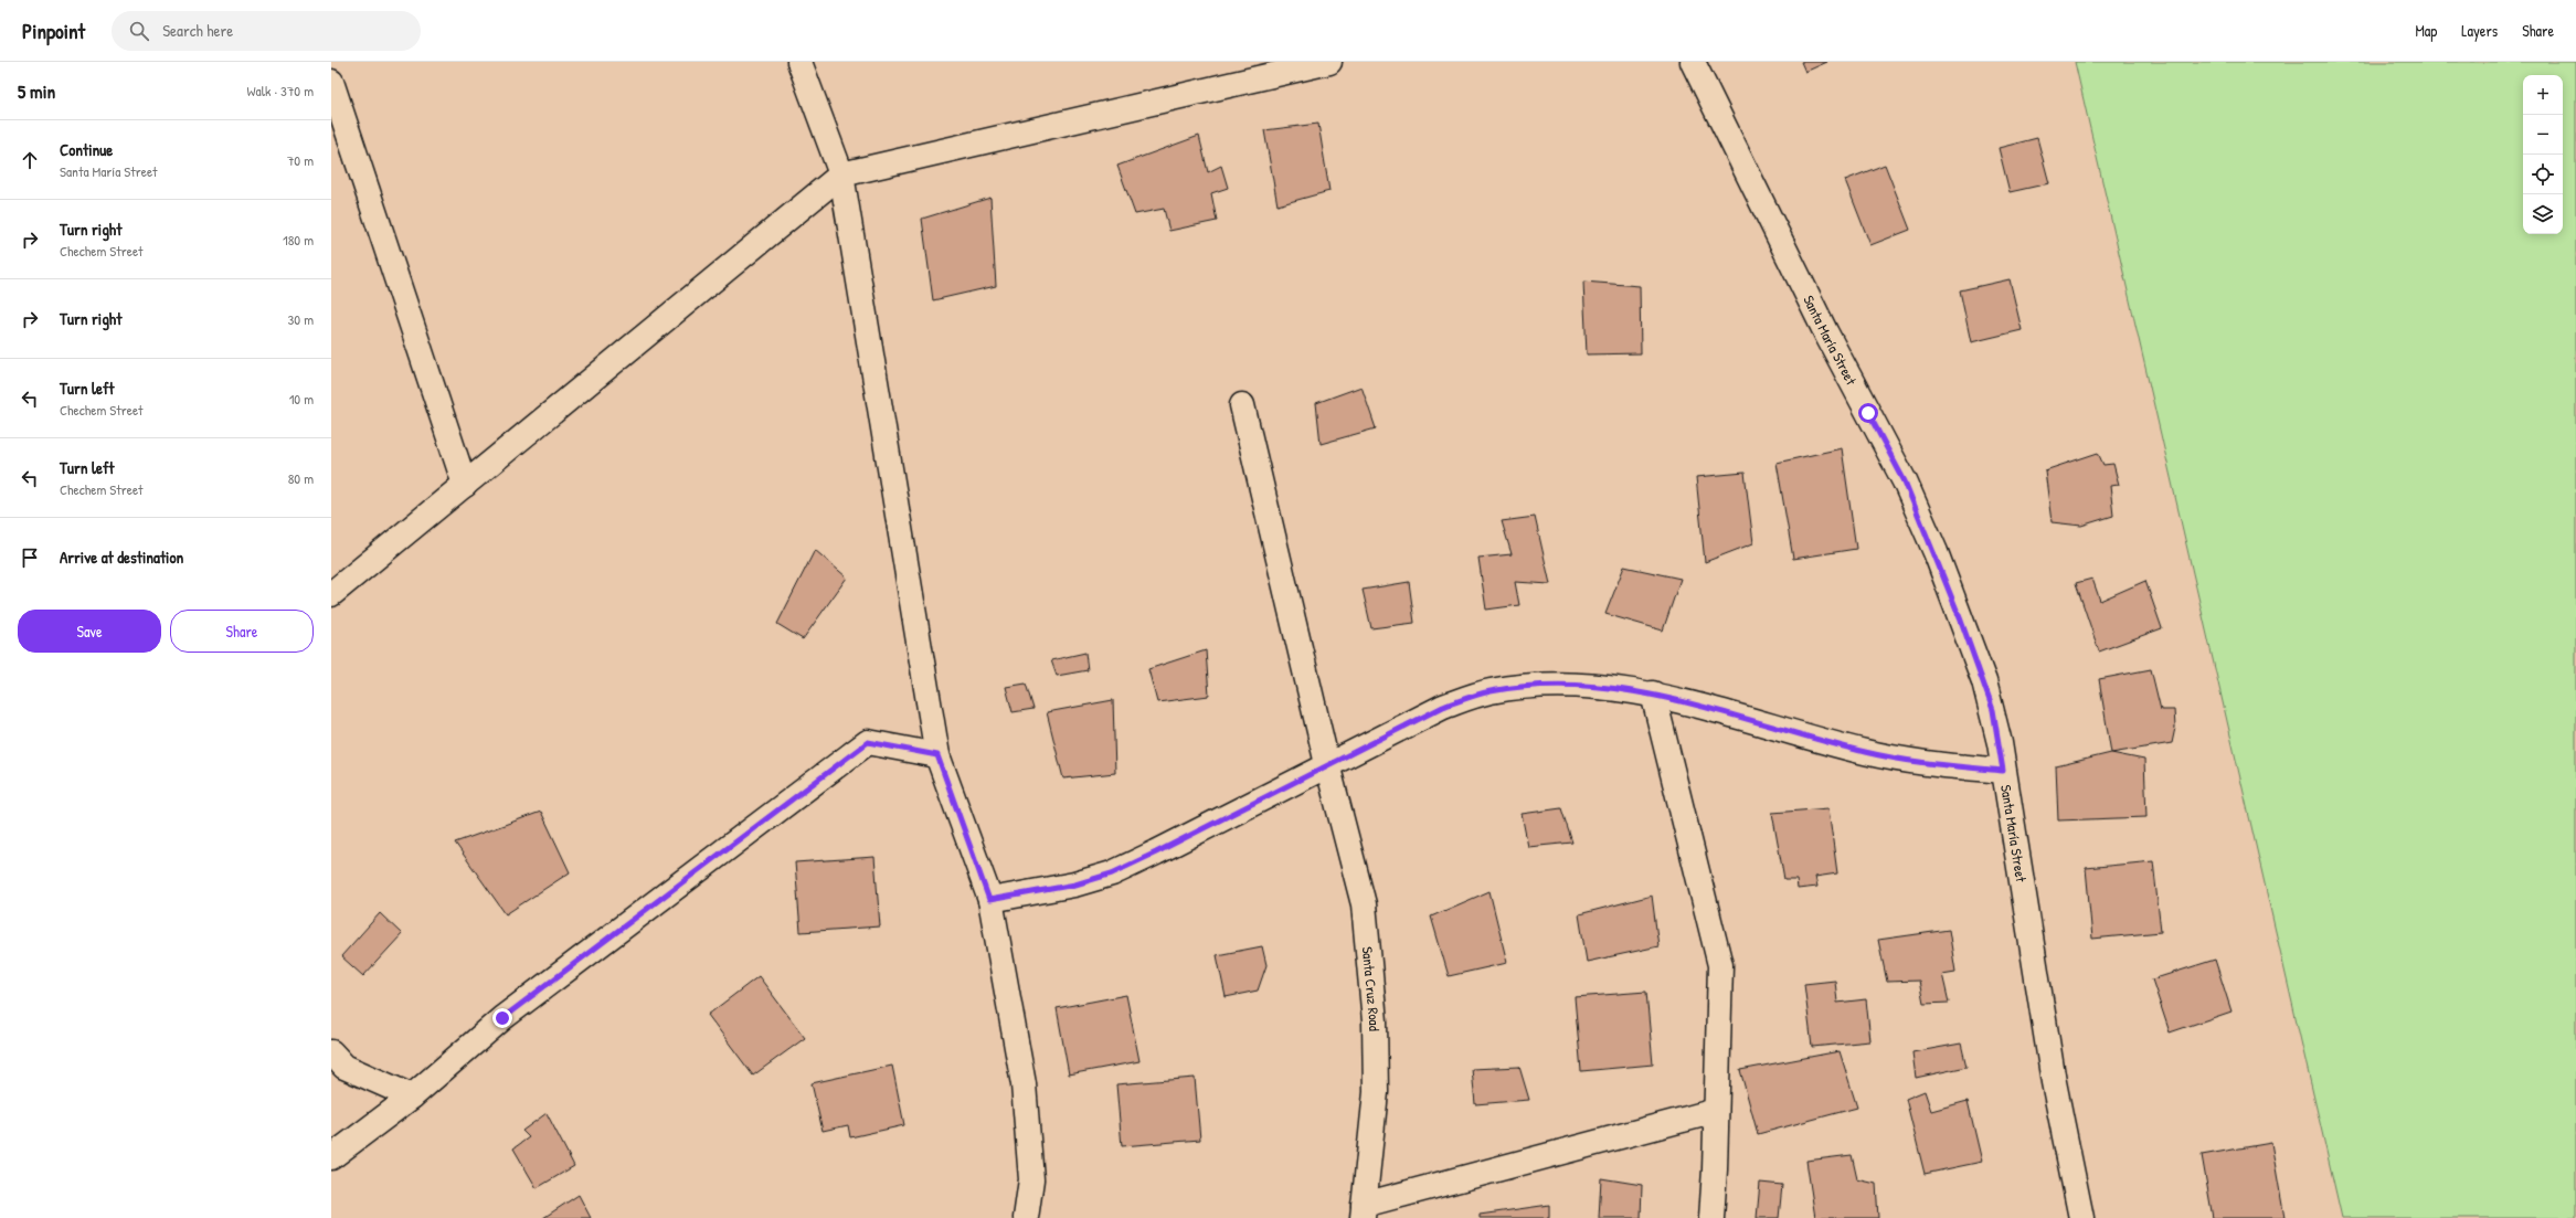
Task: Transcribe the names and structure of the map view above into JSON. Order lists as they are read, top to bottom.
{
  "streets": {
    "street": ["Santa María Street", "Santa Cruz Road"]
  },
  "page": {
    "header": "Pinpoint",
    "search": "Search here",
    "nav": ["Map", "Layers", "Share"],
    "heading": ["5 min", "Walk · 370 m"],
    "map_buttons": ["+", "−"],
    "list": [
      ["Continue", "Santa María Street", "70 m"],
      ["Turn right", "Chechem Street", "180 m"],
      ["Turn right", "30 m"],
      ["Turn left", "Chechem Street", "10 m"],
      ["Turn left", "Chechem Street", "80 m"],
      "Arrive at destination"
    ],
    "buttons": ["Save", "Share"]
  }
}
